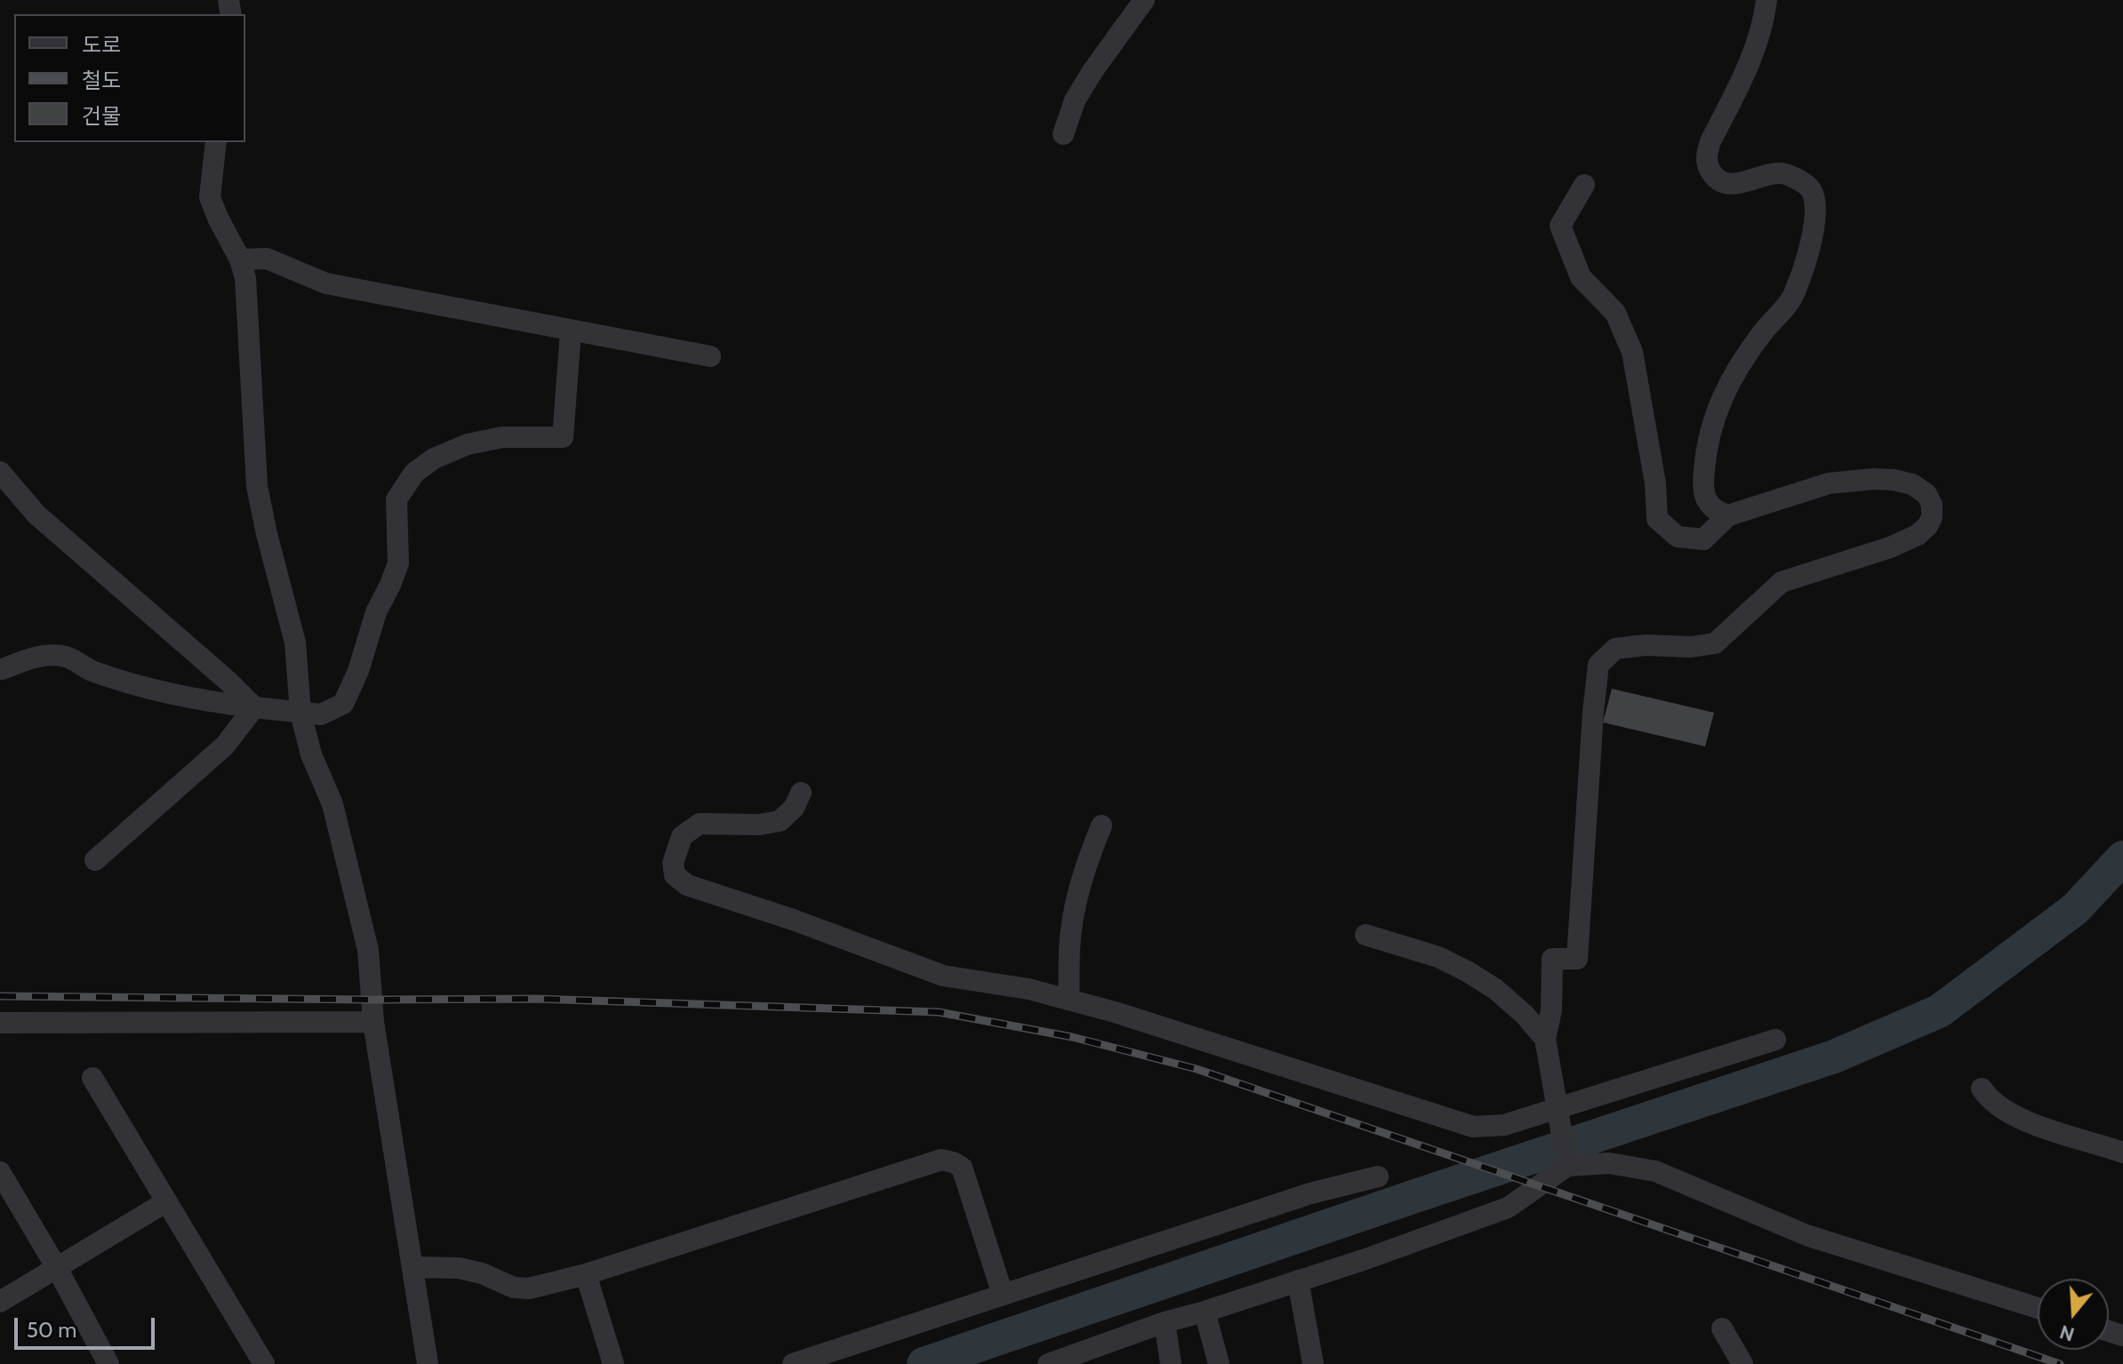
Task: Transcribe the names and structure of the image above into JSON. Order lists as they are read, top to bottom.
{
  "legend": ["도로", "철도", "건물"],
  "scale_bar": "50 m",
  "north": "bottom"
}
